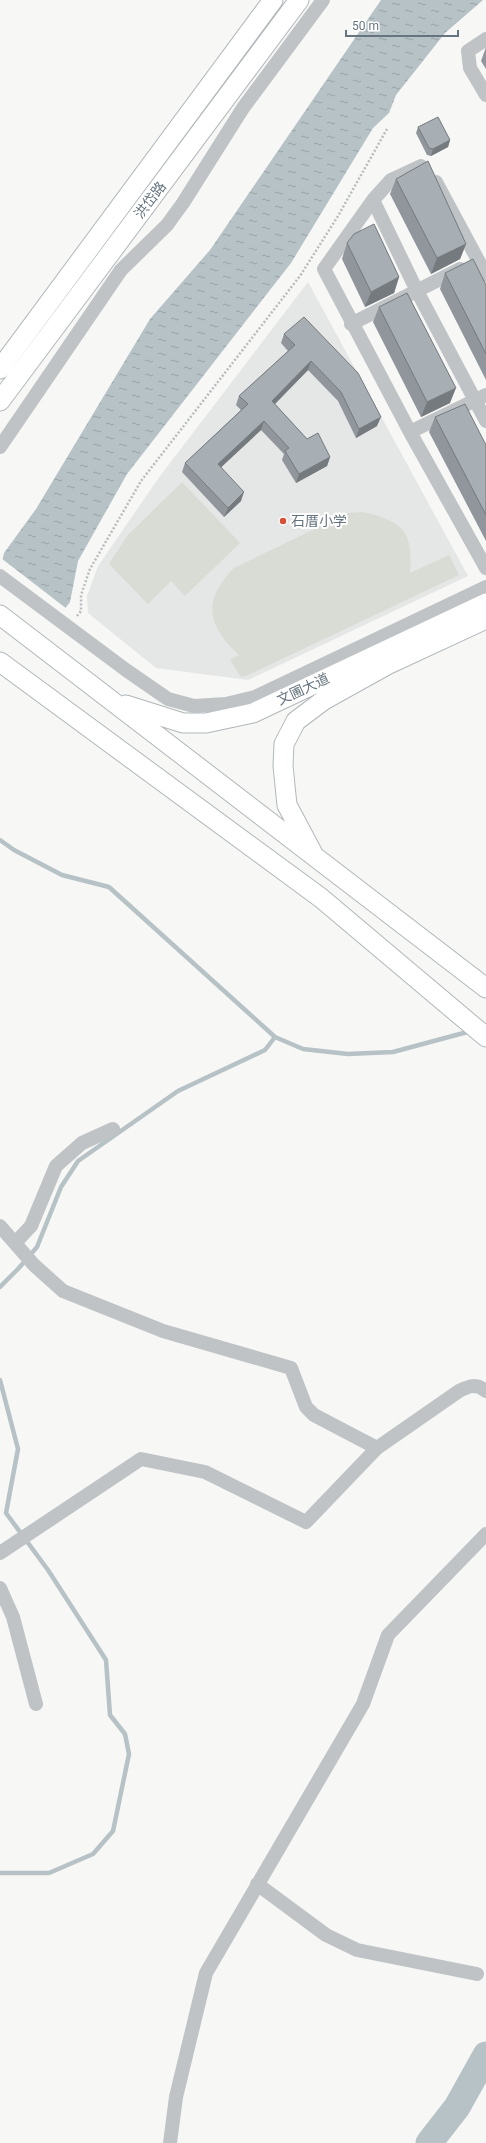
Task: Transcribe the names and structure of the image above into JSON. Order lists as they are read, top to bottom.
{
  "streets": {
    "main road": ["洪岱路", "文圃大道"]
  },
  "places": ["石厝小学"],
  "scale_bar": "50 m"
}
